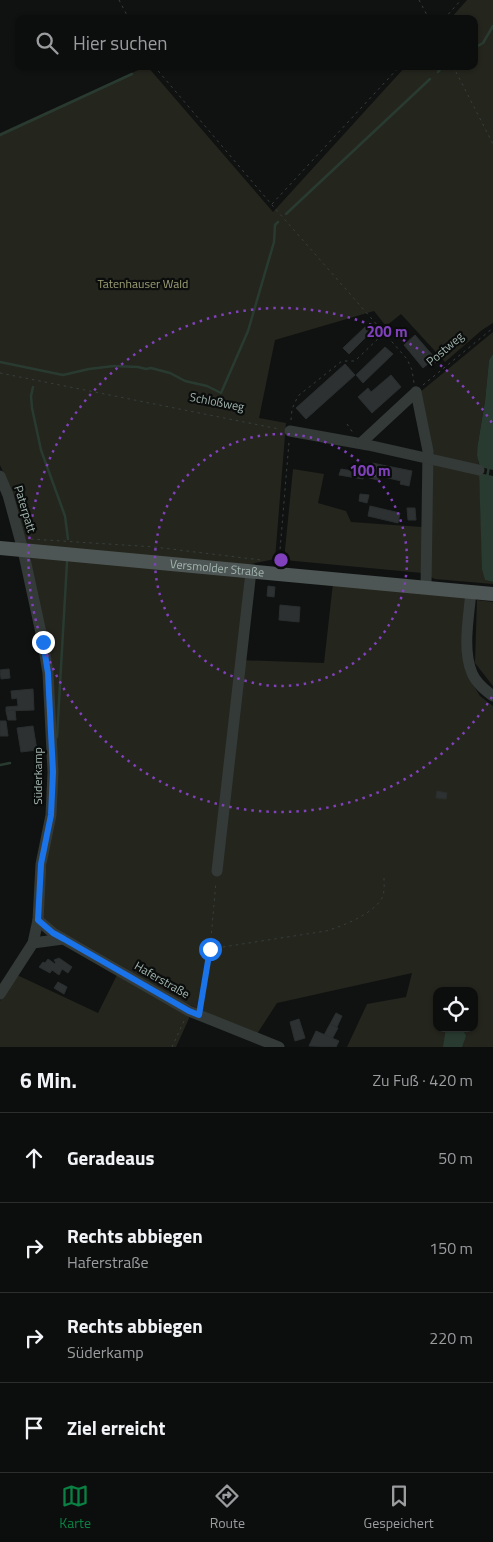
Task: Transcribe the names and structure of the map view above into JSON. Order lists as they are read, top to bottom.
{
  "streets": {
    "main road": ["Versmolder Straße"],
    "street": ["Paterpatt", "Süderkamp", "Haferstraße"],
    "path": ["Postweg", "Schloßweg"]
  },
  "crossings": [
    ["Paterpatt", "Versmolder Straße"],
    ["Paterpatt", "Süderkamp"],
    ["Versmolder Straße", "Süderkamp"],
    ["Süderkamp", "Haferstraße"]
  ],
  "parks": ["Tatenhauser Wald"],
  "page": {
    "search": "Hier suchen",
    "heading": ["6 Min.", "Zu Fuß · 420 m"],
    "list": [
      ["Geradeaus", "50 m"],
      ["Rechts abbiegen", "Haferstraße", "150 m"],
      ["Rechts abbiegen", "Süderkamp", "220 m"],
      "Ziel erreicht"
    ],
    "nav": ["Karte", "Route", "Gespeichert"]
  },
  "rings": ["200 m", "100 m"]
}
